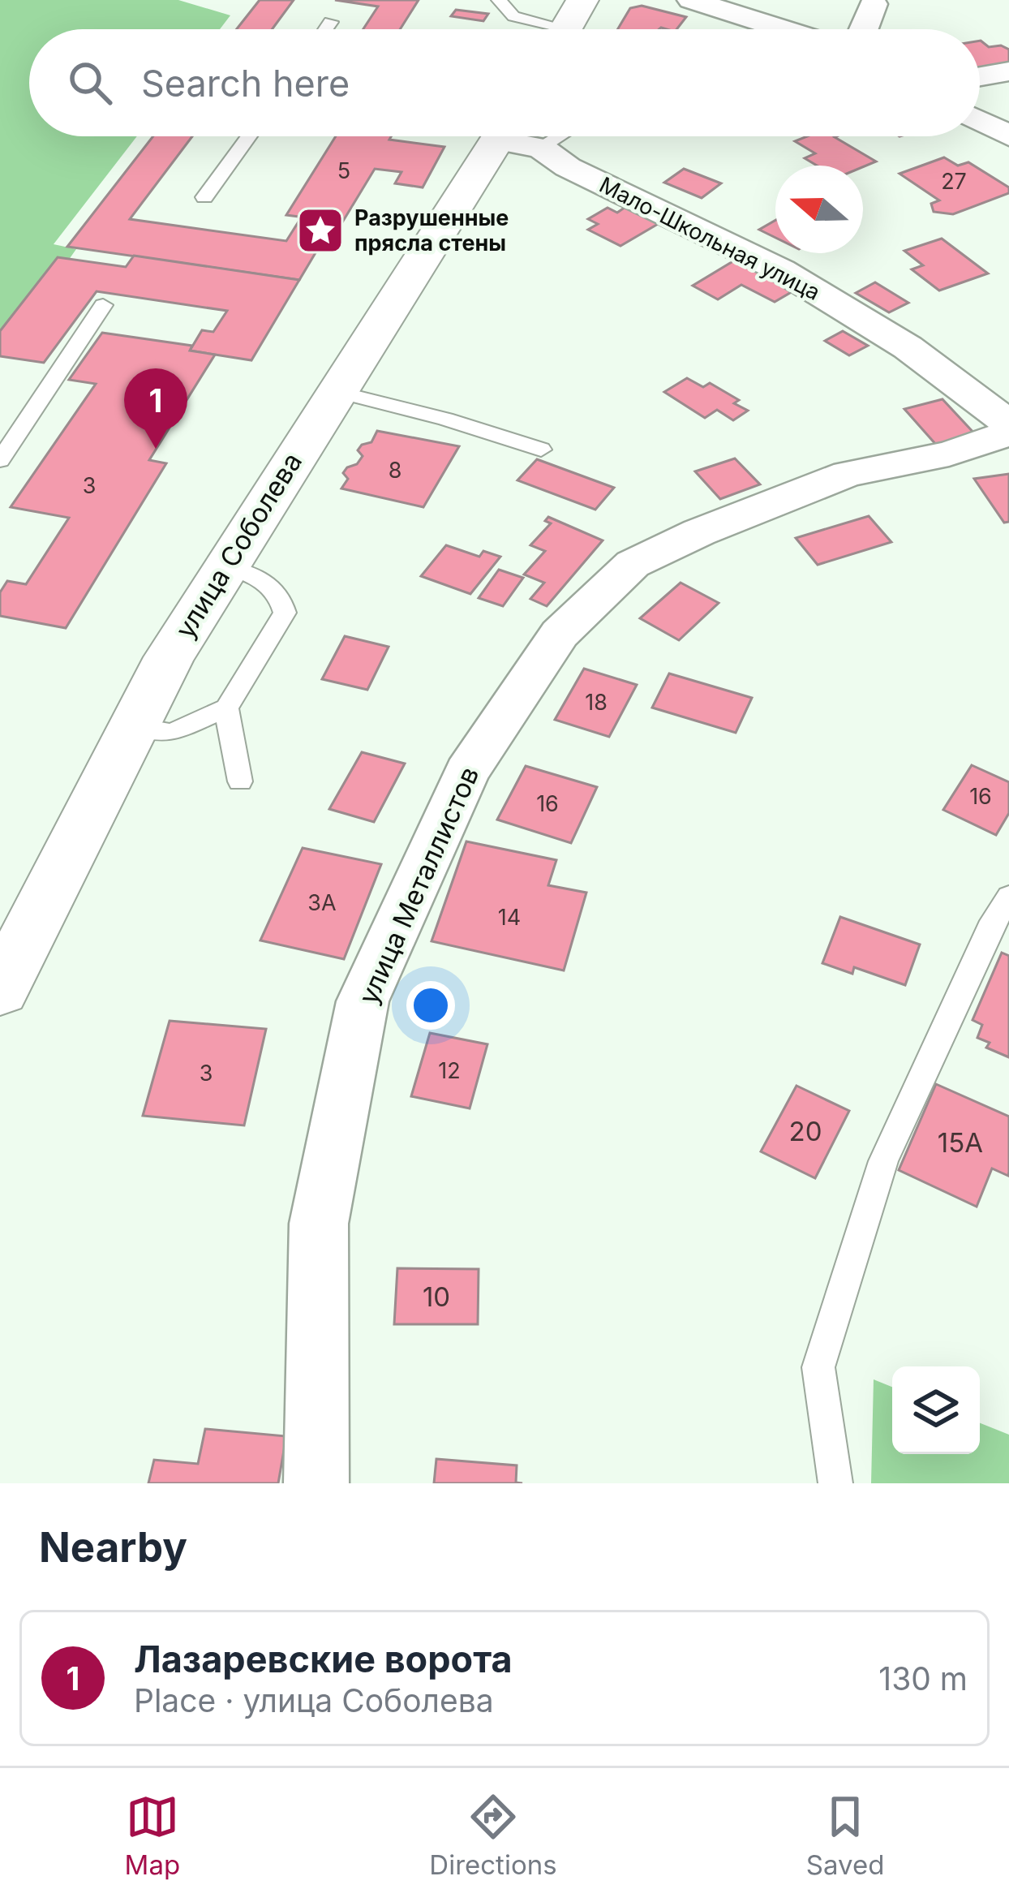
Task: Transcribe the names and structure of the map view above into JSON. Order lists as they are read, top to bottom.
{
  "streets": {
    "main road": ["улица Соболева"],
    "street": ["Мало-Школьная улица", "улица Металлистов"]
  },
  "places": {
    "place": ["Разрушенные прясла стены"]
  },
  "house_numbers": [
    "5",
    "27",
    "8",
    "3",
    "18",
    "16",
    "16",
    "3А",
    "14",
    "12",
    "3",
    "20",
    "15А",
    "10"
  ],
  "north": "left",
  "page": {
    "search": "Search here",
    "pins": "1",
    "heading": "Nearby",
    "list": [
      {
        "mark": "1",
        "name": "Лазаревские ворота",
        "note": "Place · улица Соболева",
        "value": "130 m"
      }
    ],
    "nav": ["Map", "Directions", "Saved"]
  }
}
